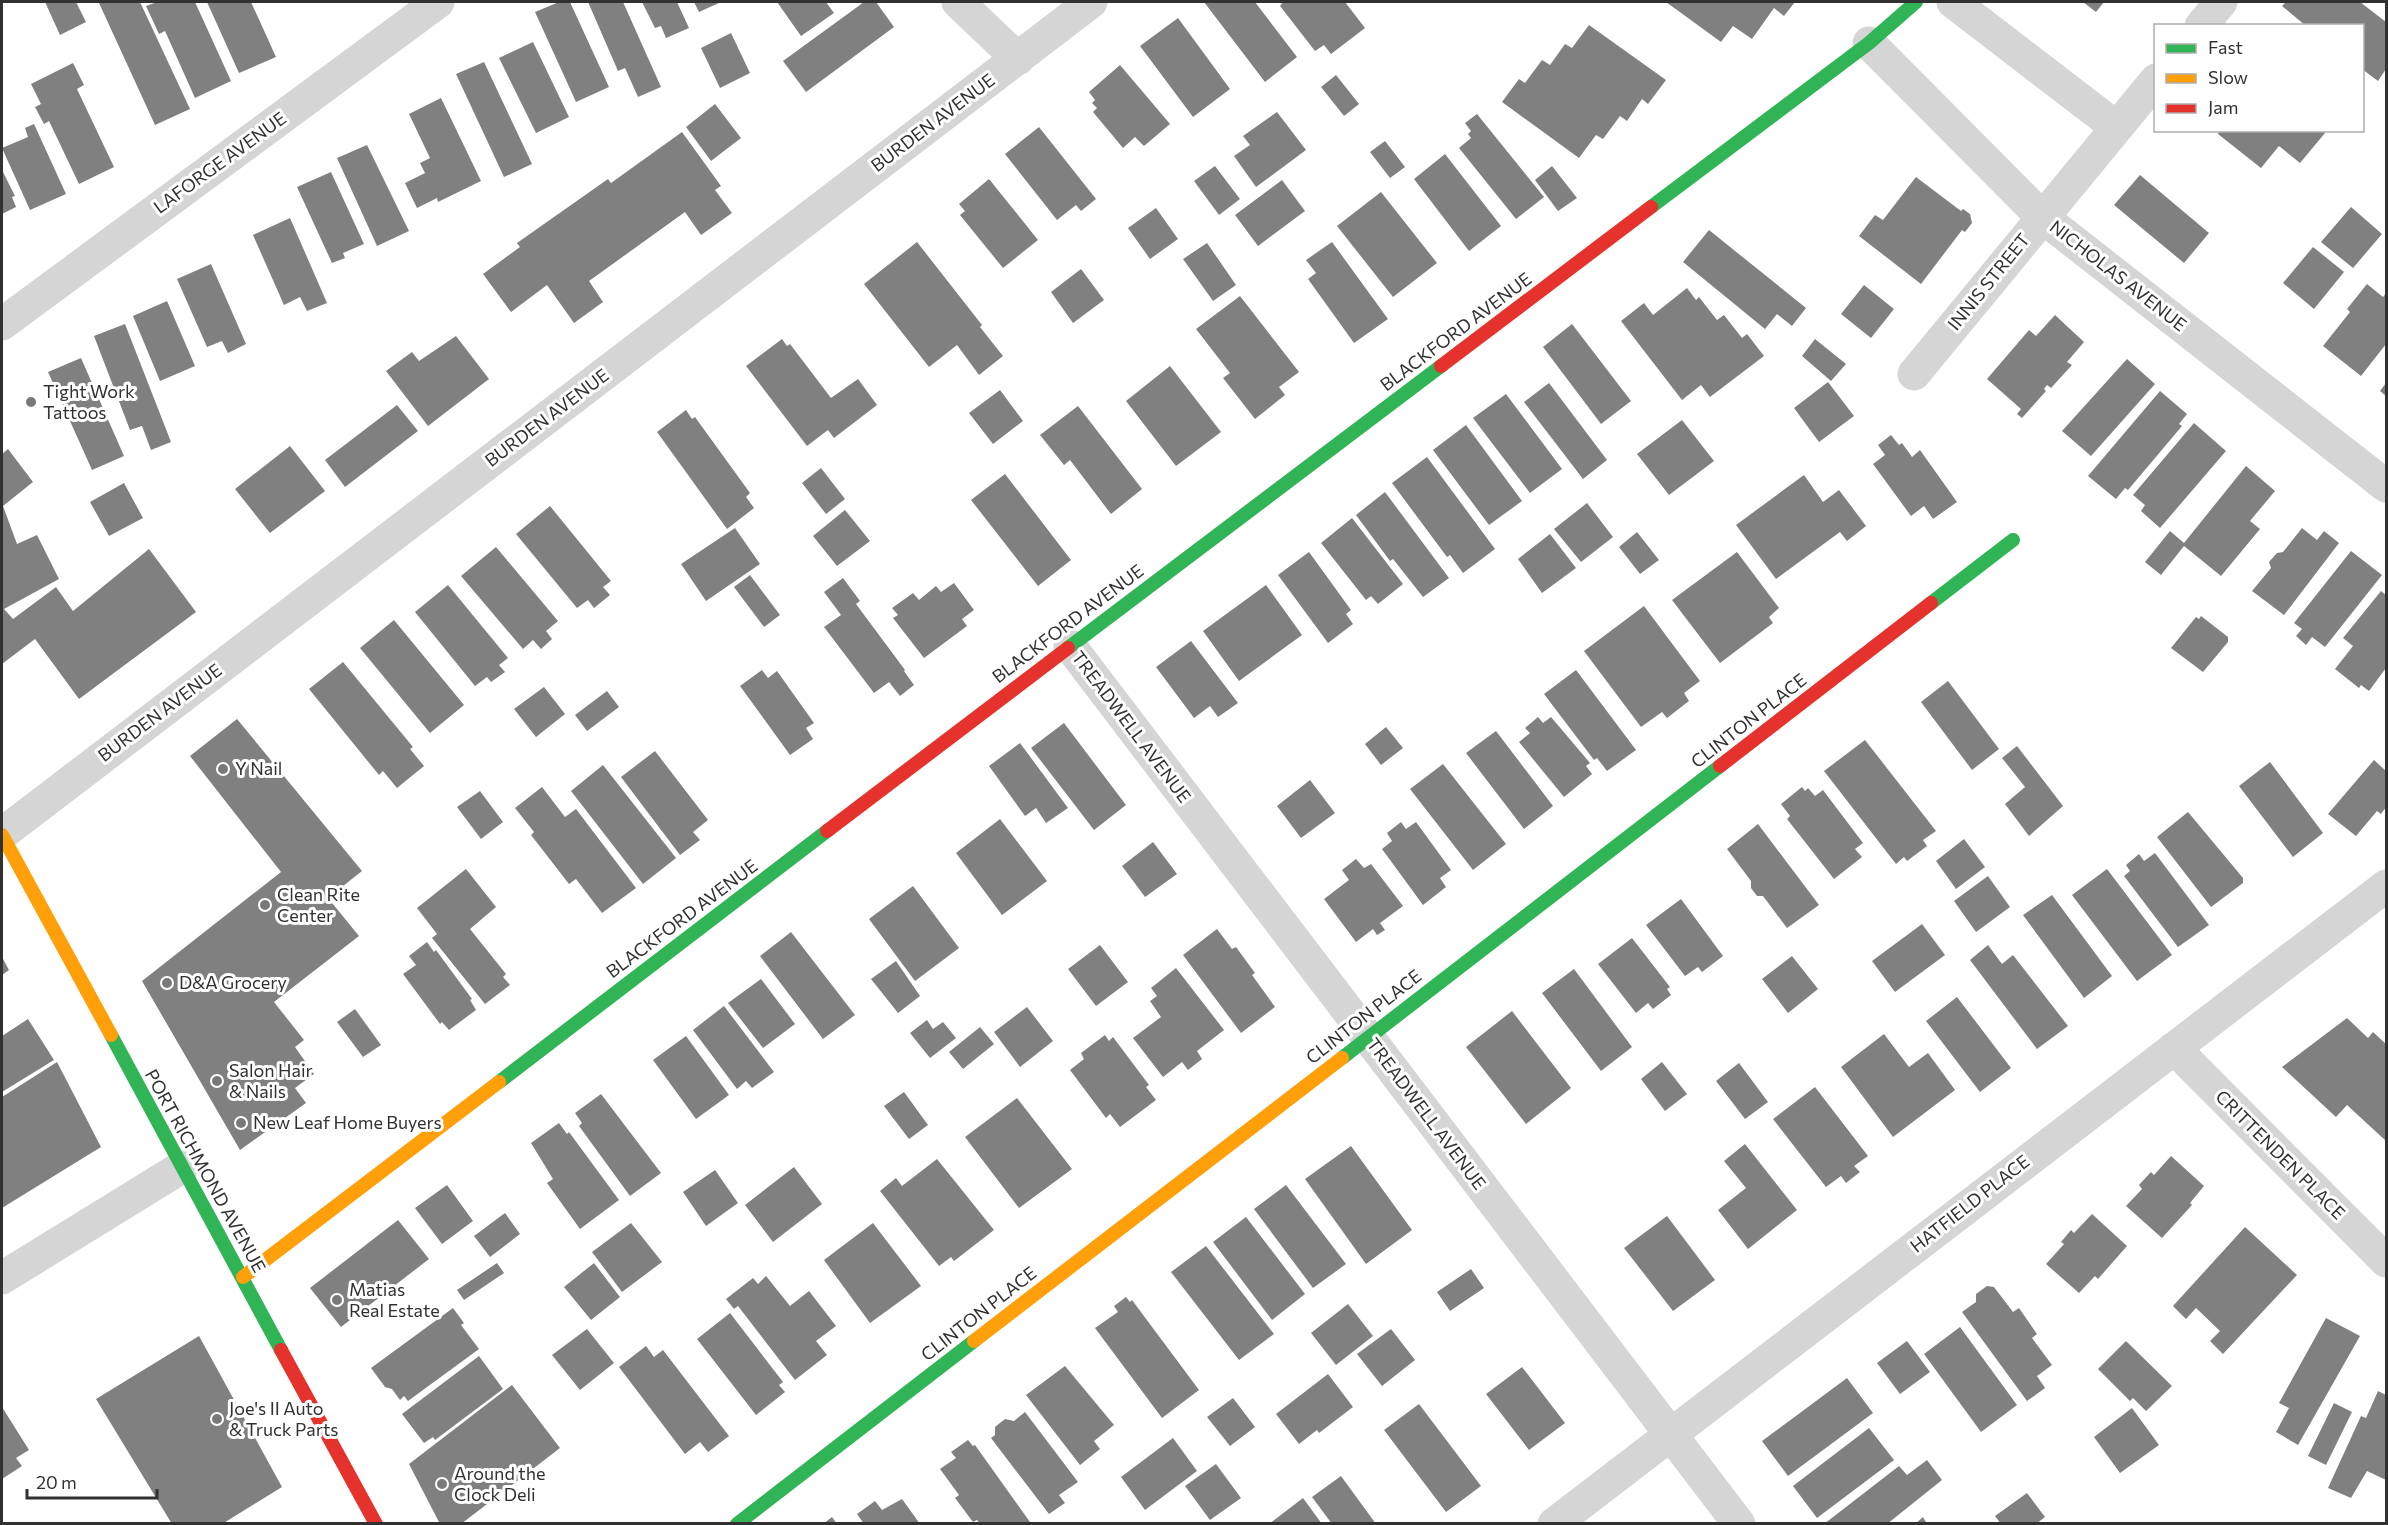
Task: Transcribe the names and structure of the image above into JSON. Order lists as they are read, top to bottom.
{
  "streets": {
    "street": [
      "BURDEN AVENUE",
      "LAFORGE AVENUE",
      "NICHOLAS AVENUE",
      "INNIS STREET",
      "BLACKFORD AVENUE",
      "CLINTON PLACE",
      "TREADWELL AVENUE",
      "CRITTENDEN PLACE",
      "PORT RICHMOND AVENUE",
      "HATFIELD PLACE"
    ]
  },
  "crossings": [
    ["BURDEN AVENUE", "PORT RICHMOND AVENUE"],
    ["NICHOLAS AVENUE", "INNIS STREET"],
    ["NICHOLAS AVENUE", "BLACKFORD AVENUE"],
    ["BLACKFORD AVENUE", "TREADWELL AVENUE"],
    ["BLACKFORD AVENUE", "PORT RICHMOND AVENUE"],
    ["CLINTON PLACE", "TREADWELL AVENUE"],
    ["TREADWELL AVENUE", "HATFIELD PLACE"],
    ["CRITTENDEN PLACE", "HATFIELD PLACE"]
  ],
  "places": [
    "Tight Work Tattoos",
    "Y Nail",
    "Clean Rite Center",
    "D&A Grocery",
    "Salon Hair & Nails",
    "New Leaf Home Buyers",
    "Matias Real Estate",
    "Joe's II Auto & Truck Parts",
    "Around the Clock Deli"
  ],
  "legend": ["Fast", "Slow", "Jam"],
  "scale_bar": "20 m"
}
